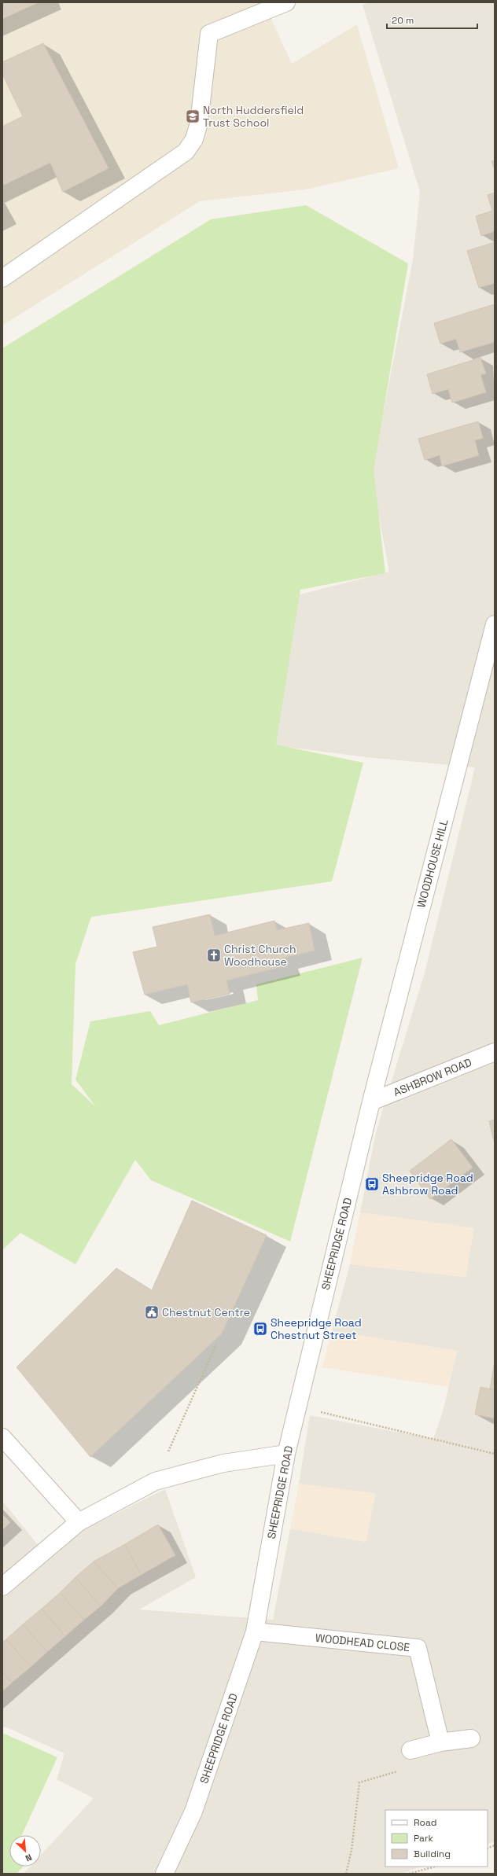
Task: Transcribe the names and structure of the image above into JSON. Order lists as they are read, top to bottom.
{
  "streets": {
    "street": [
      "WOODHOUSE HILL",
      "ASHBROW ROAD",
      "SHEEPRIDGE ROAD",
      "WOODHEAD CLOSE"
    ]
  },
  "crossings": [
    ["WOODHOUSE HILL", "ASHBROW ROAD"],
    ["WOODHOUSE HILL", "SHEEPRIDGE ROAD"],
    ["ASHBROW ROAD", "SHEEPRIDGE ROAD"],
    ["SHEEPRIDGE ROAD", "WOODHEAD CLOSE"]
  ],
  "places": {
    "school or university": ["North Huddersfield Trust School"],
    "church": ["Christ Church Woodhouse"],
    "bus stop": ["Sheepridge Road Ashbrow Road", "Sheepridge Road Chestnut Street"],
    "public building": ["Chestnut Centre"]
  },
  "legend": ["Road", "Park", "Building"],
  "scale_bar": "20 m",
  "north": "bottom right"
}
